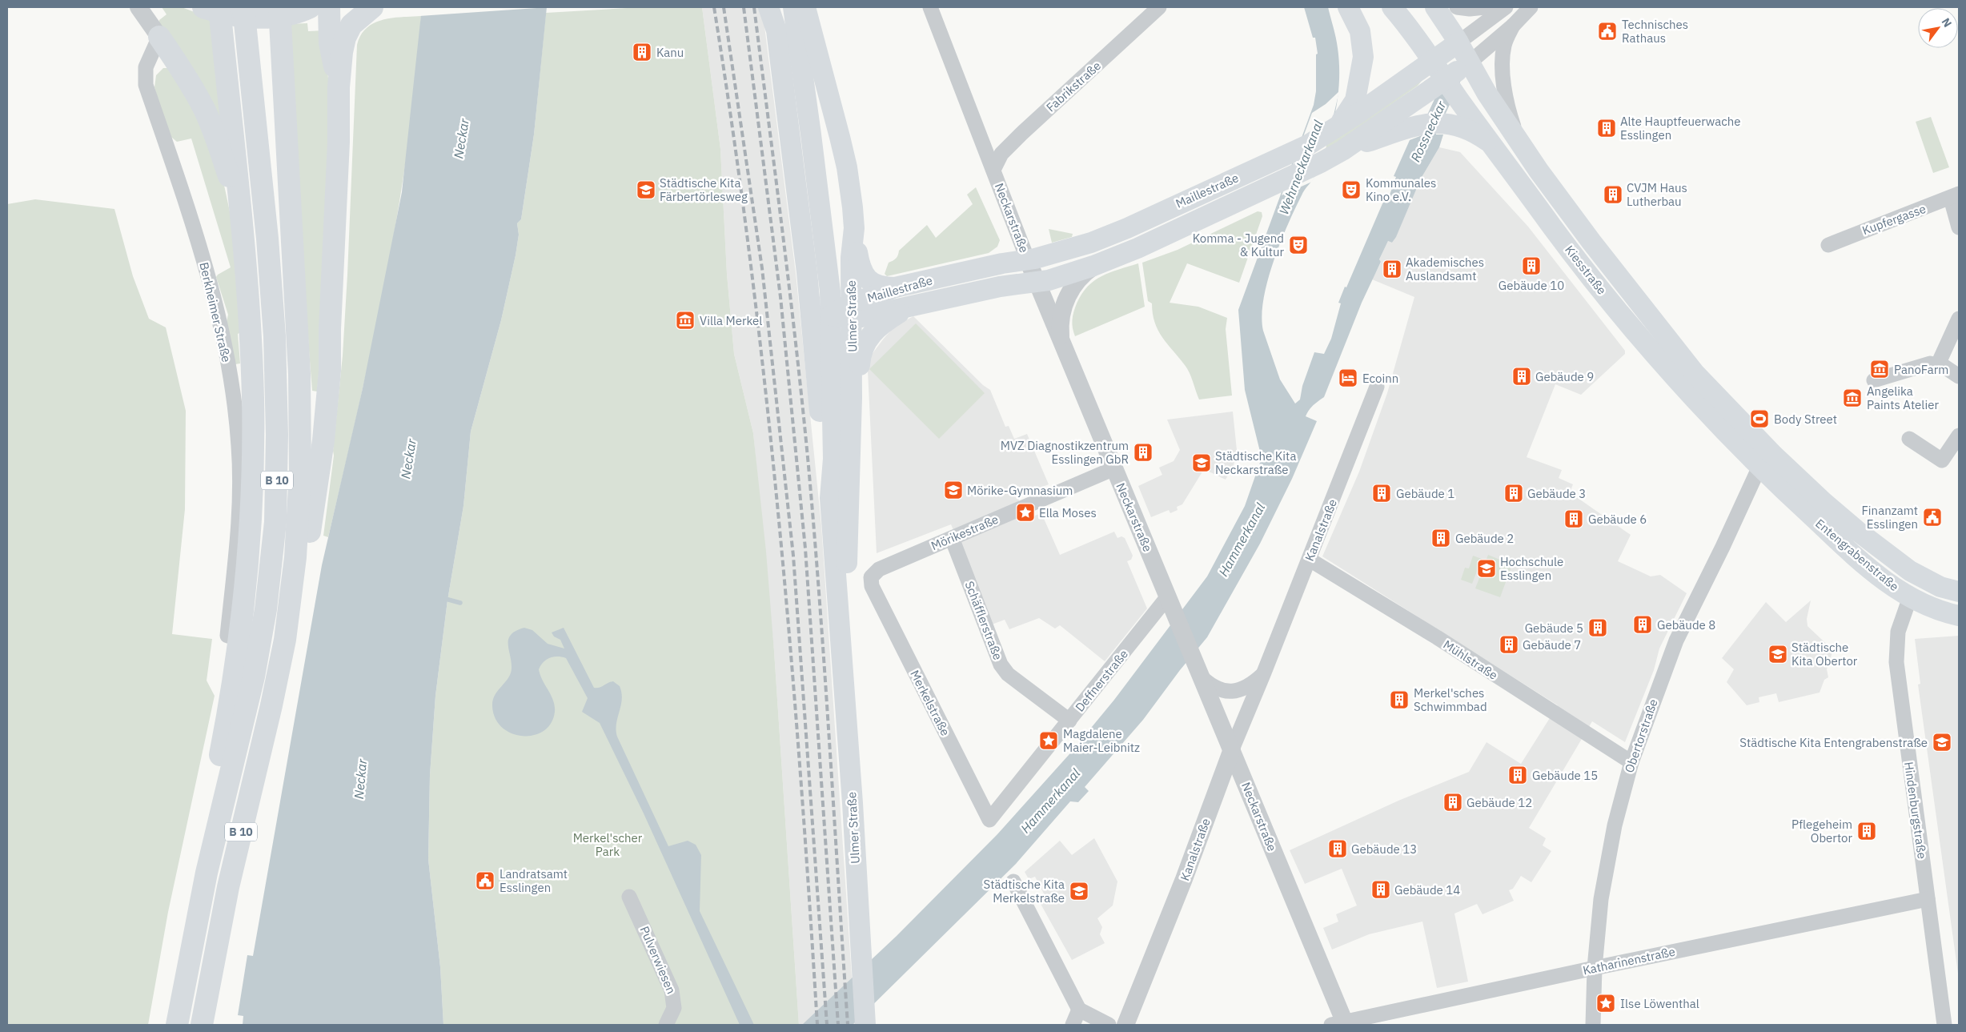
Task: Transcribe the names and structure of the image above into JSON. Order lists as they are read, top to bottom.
{
  "streets": {
    "highway": ["B 10"],
    "main road": [
      "Maillestraße",
      "Kiesstraße",
      "Ulmer Straße",
      "Entengrabenstraße"
    ],
    "street": [
      "Fabrikstraße",
      "Neckarstraße",
      "Kupfergasse",
      "Berkheimer Straße",
      "Kanalstraße",
      "Mörikestraße",
      "Schäfflerstraße",
      "Mühlstraße",
      "Deffnerstraße",
      "Merkelstraße",
      "Obertorstraße",
      "Hindenburgstraße",
      "Pulverwiesen",
      "Katharinenstraße"
    ]
  },
  "crossings": [
    ["Fabrikstraße", "Neckarstraße"],
    ["Maillestraße", "Neckarstraße"],
    ["Maillestraße", "Kiesstraße"],
    ["Maillestraße", "Ulmer Straße"],
    ["Neckarstraße", "Kanalstraße"],
    ["Neckarstraße", "Mörikestraße"],
    ["Neckarstraße", "Deffnerstraße"],
    ["Neckarstraße", "Katharinenstraße"],
    ["Kiesstraße", "Entengrabenstraße"],
    ["Kiesstraße", "Obertorstraße"],
    ["Kanalstraße", "Mühlstraße"],
    ["Mörikestraße", "Schäfflerstraße"],
    ["Mörikestraße", "Merkelstraße"],
    ["Entengrabenstraße", "Hindenburgstraße"],
    ["Schäfflerstraße", "Deffnerstraße"],
    ["Mühlstraße", "Obertorstraße"],
    ["Deffnerstraße", "Merkelstraße"],
    ["Obertorstraße", "Katharinenstraße"],
    ["Hindenburgstraße", "Katharinenstraße"]
  ],
  "water": [
    "Rossneckar",
    "Neckar",
    "Wehrneckarkanal",
    "Hammerkanal"
  ],
  "parks": ["Merkel'scher Park"],
  "places": {
    "public building": ["Technisches Rathaus", "Finanzamt Esslingen", "Landratsamt Esslingen"],
    "building": [
      "Kanu",
      "Alte Hauptfeuerwache Esslingen",
      "CVJM Haus Lutherbau",
      "Gebäude 10",
      "Akademisches Auslandsamt",
      "Gebäude 9",
      "MVZ Diagnostikzentrum Esslingen GbR",
      "Gebäude 1",
      "Gebäude 3",
      "Gebäude 6",
      "Gebäude 2",
      "Gebäude 8",
      "Gebäude 5",
      "Gebäude 7",
      "Merkel'sches Schwimmbad",
      "Gebäude 15",
      "Gebäude 12",
      "Pflegeheim Obertor",
      "Gebäude 13",
      "Gebäude 14"
    ],
    "school or university": [
      "Städtische Kita Färbertörlesweg",
      "Städtische Kita Neckarstraße",
      "Mörike-Gymnasium",
      "Hochschule Esslingen",
      "Städtische Kita Obertor",
      "Städtische Kita Entengrabenstraße",
      "Städtische Kita Merkelstraße"
    ],
    "theatre": ["Kommunales Kino e.V.", "Komma - Jugend & Kultur"],
    "museum": ["Villa Merkel", "PanoFarm", "Angelika Paints Atelier"],
    "hotel": ["Ecoinn"],
    "sports": ["Body Street"],
    "place": ["Ella Moses", "Magdalene Maier-Leibnitz", "Ilse Löwenthal"]
  },
  "north": "top right"
}
